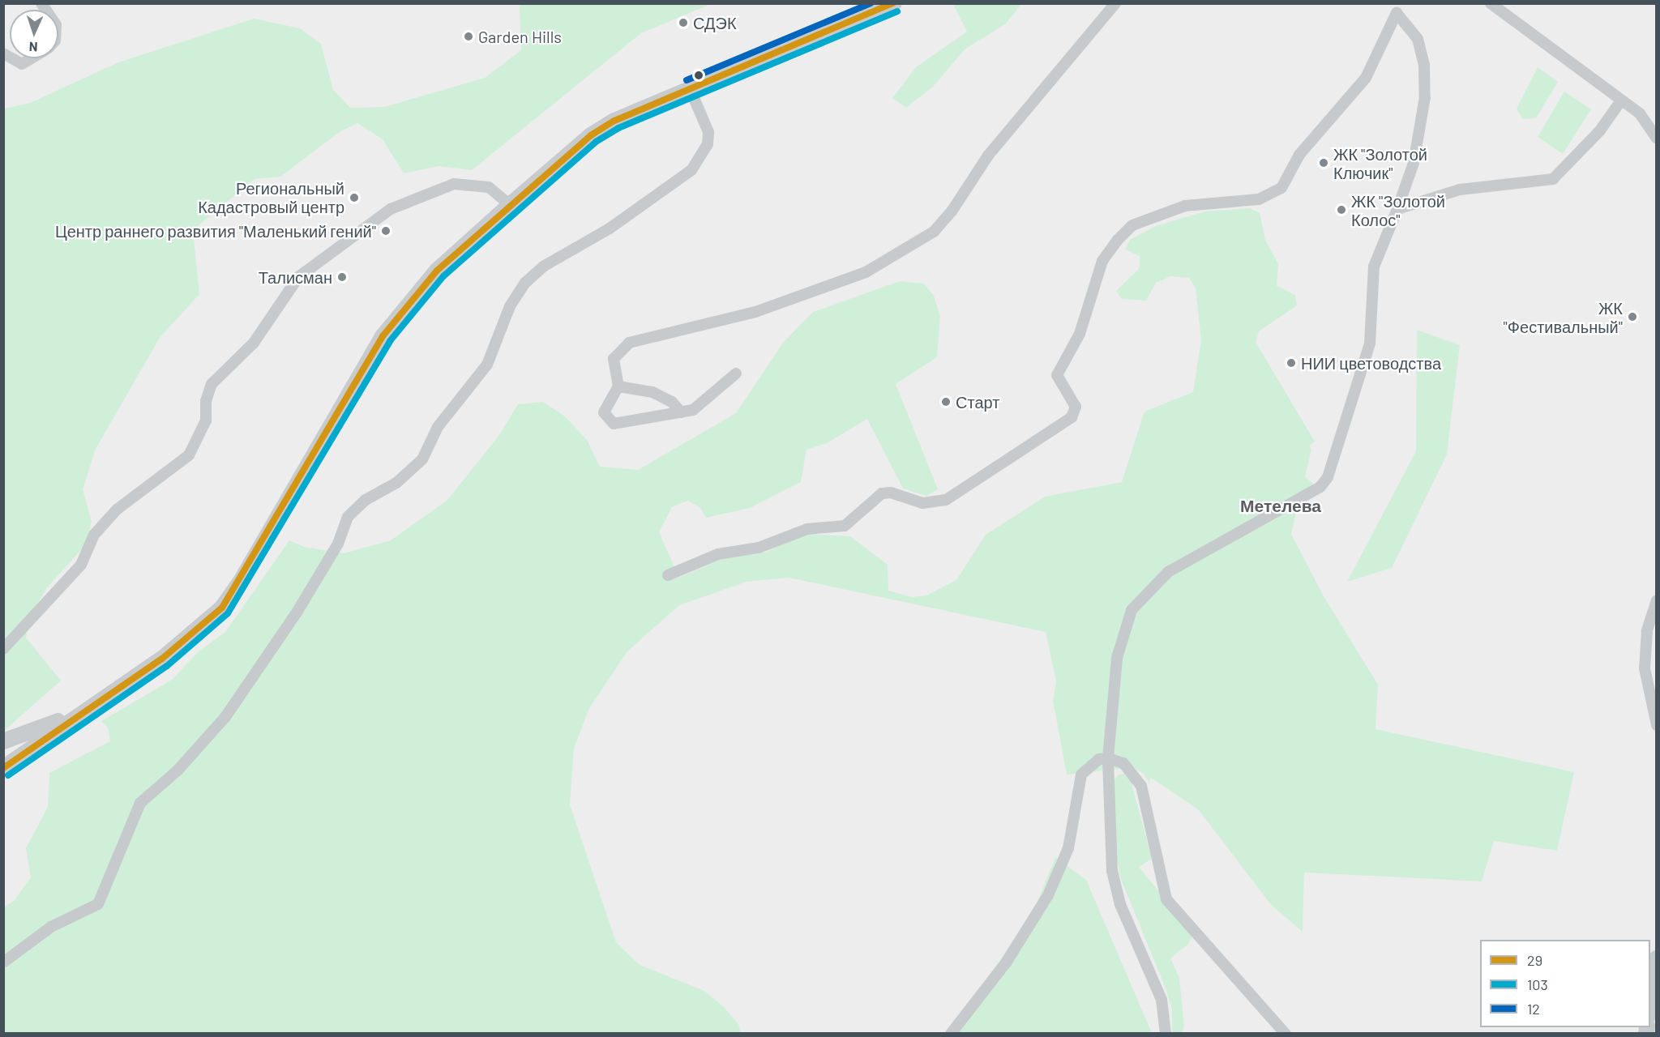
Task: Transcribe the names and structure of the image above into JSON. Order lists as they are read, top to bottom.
{
  "districts": ["Метелева"],
  "places": [
    "СДЭК",
    "Garden Hills",
    "ЖК \"Золотой Ключик\"",
    "Региональный Кадастровый центр",
    "ЖК \"Золотой Колос\"",
    "Центр раннего развития \"Маленький гений\"",
    "Талисман",
    "ЖК \"Фестивальный\"",
    "НИИ цветоводства",
    "Старт"
  ],
  "lines": ["transit line 29", "transit line 12", "transit line 103"],
  "legend": ["29", "103", "12"],
  "north": "bottom"
}
